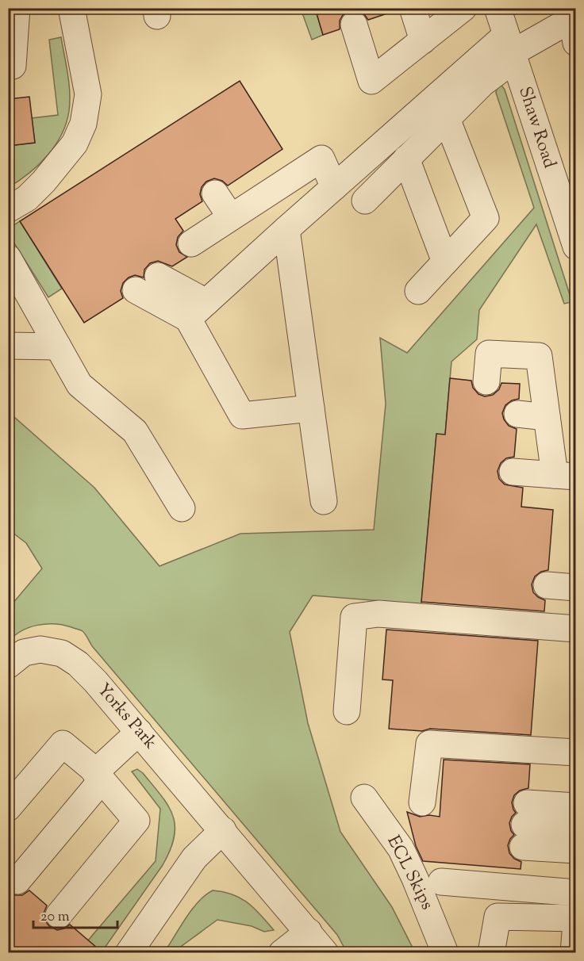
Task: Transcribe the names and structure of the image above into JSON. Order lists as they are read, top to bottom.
{
  "streets": {
    "street": ["Shaw Road", "Yorks Park", "ECL Skips"]
  },
  "scale_bar": "20 m"
}
